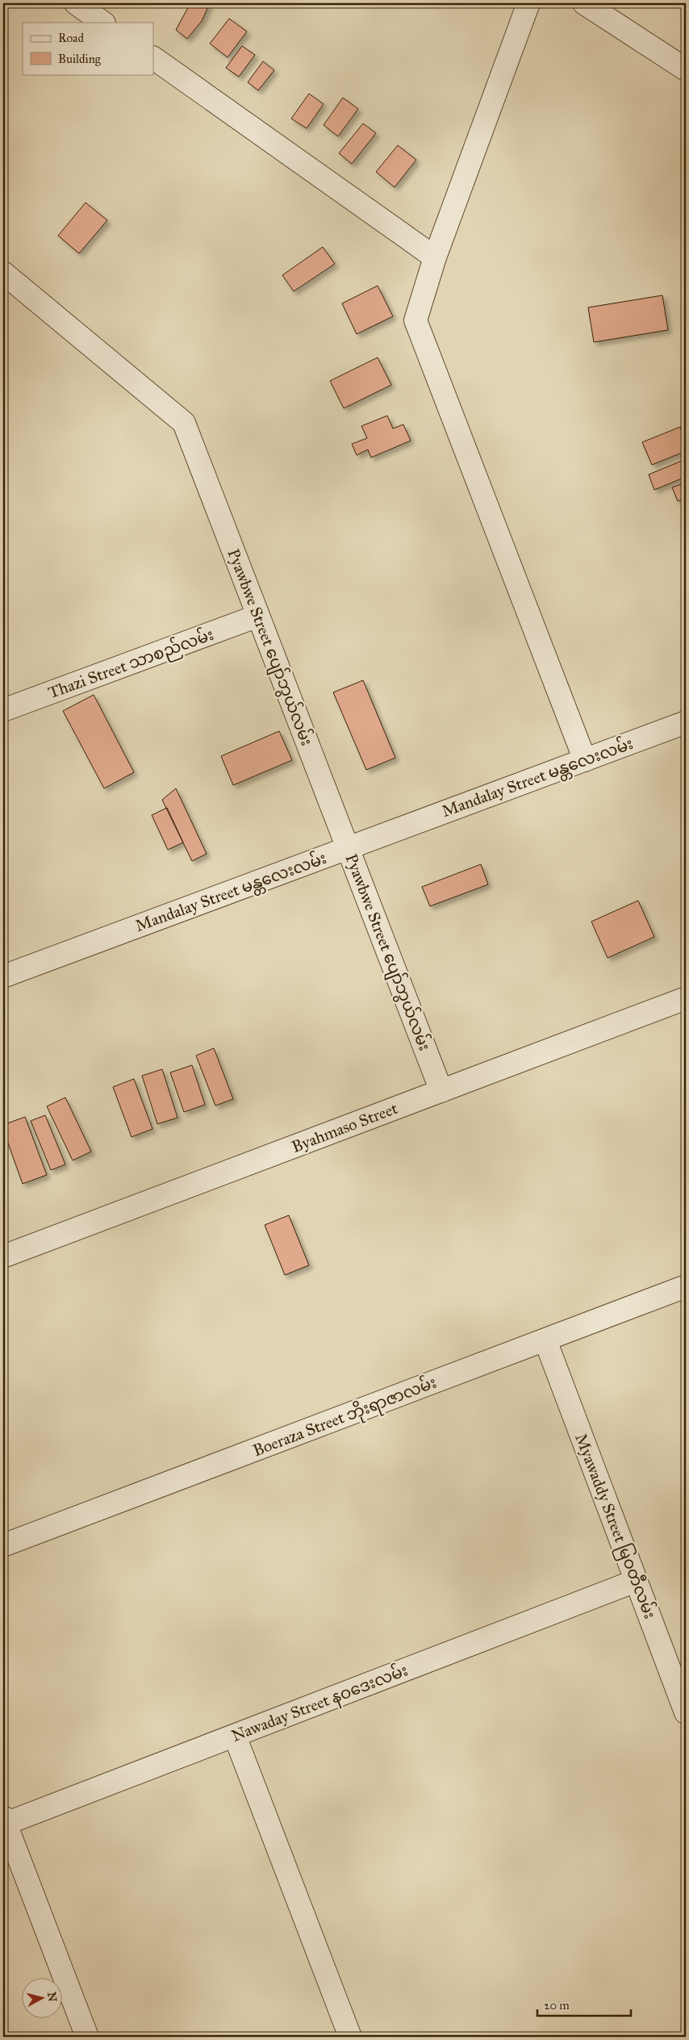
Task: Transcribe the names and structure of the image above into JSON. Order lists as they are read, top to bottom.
{
  "streets": {
    "street": [
      "Pyawbwe Street ပျော်ဘွယ်လမ်း",
      "Thazi Street သာစည်လမ်း",
      "Mandalay Street မန္တလေးလမ်း",
      "Byahmaso Street",
      "Boeraza Street ဘိုးရာဇာလမ်း",
      "Myawaddy Street မြဝတီလမ်း",
      "Nawaday Street နဝဒေးလမ်း"
    ]
  },
  "crossings": [
    ["Pyawbwe Street ပျော်ဘွယ်လမ်း", "Thazi Street သာစည်လမ်း"],
    ["Pyawbwe Street ပျော်ဘွယ်လမ်း", "Mandalay Street မန္တလေးလမ်း"],
    ["Pyawbwe Street ပျော်ဘွယ်လမ်း", "Byahmaso Street"],
    ["Boeraza Street ဘိုးရာဇာလမ်း", "Myawaddy Street မြဝတီလမ်း"],
    ["Myawaddy Street မြဝတီလမ်း", "Nawaday Street နဝဒေးလမ်း"]
  ],
  "legend": ["Road", "Building"],
  "scale_bar": "20 m",
  "north": "right"
}
